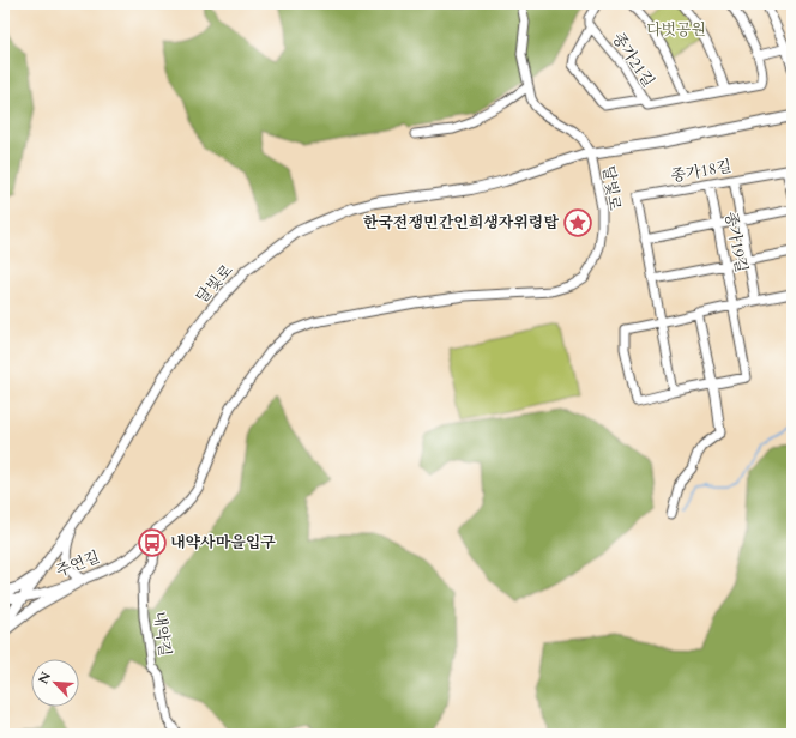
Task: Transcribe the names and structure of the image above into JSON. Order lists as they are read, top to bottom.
{
  "streets": {
    "main road": ["달빛로"],
    "street": [
      "종가21길",
      "종가18길",
      "종가19길",
      "주연길",
      "내약길"
    ]
  },
  "crossings": [
    ["종가18길", "종가19길"],
    ["달빛로", "주연길"],
    ["달빛로", "내약길"],
    ["주연길", "내약길"]
  ],
  "parks": ["다벗공원"],
  "places": {
    "place": ["한국전쟁민간인희생자위령탑"],
    "bus stop": ["내약사마을입구"]
  },
  "north": "top left"
}
